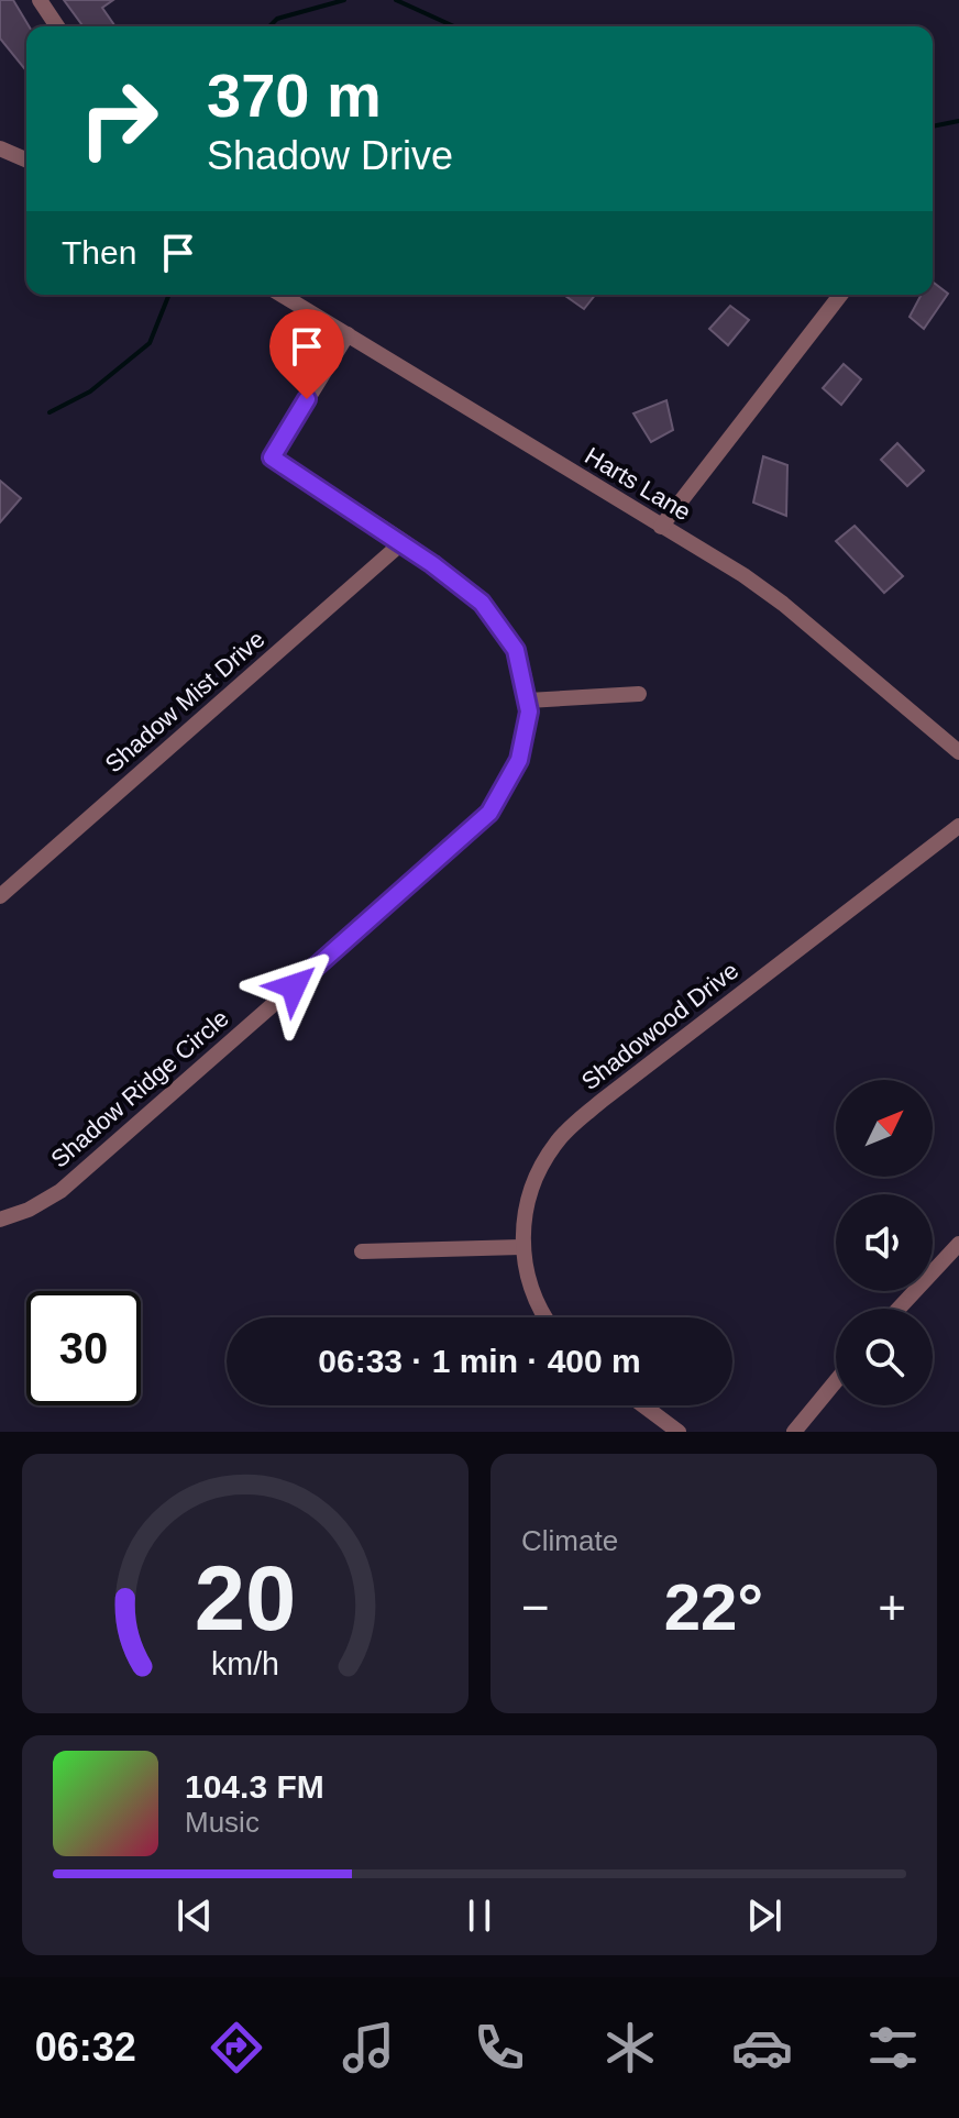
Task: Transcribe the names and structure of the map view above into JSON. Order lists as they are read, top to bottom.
{
  "streets": {
    "street": [
      "Harts Lane",
      "Shadow Mist Drive",
      "Shadowood Drive",
      "Shadow Ridge Circle"
    ]
  },
  "crossings": [
    ["Harts Lane", "Shadow Ridge Circle"],
    ["Shadow Mist Drive", "Shadow Ridge Circle"]
  ],
  "north": "top right",
  "page": {
    "turn": ["370 m", "Shadow Drive"],
    "then": "Then",
    "limit": "30",
    "trip": "06:33 · 1 min · 400 m",
    "tile": "Climate",
    "heat": ["−", "22°", "+"],
    "song": ["104.3 FM", "Music"],
    "tabs": "06:32",
    "gauge": ["20", "km/h"]
  }
}
